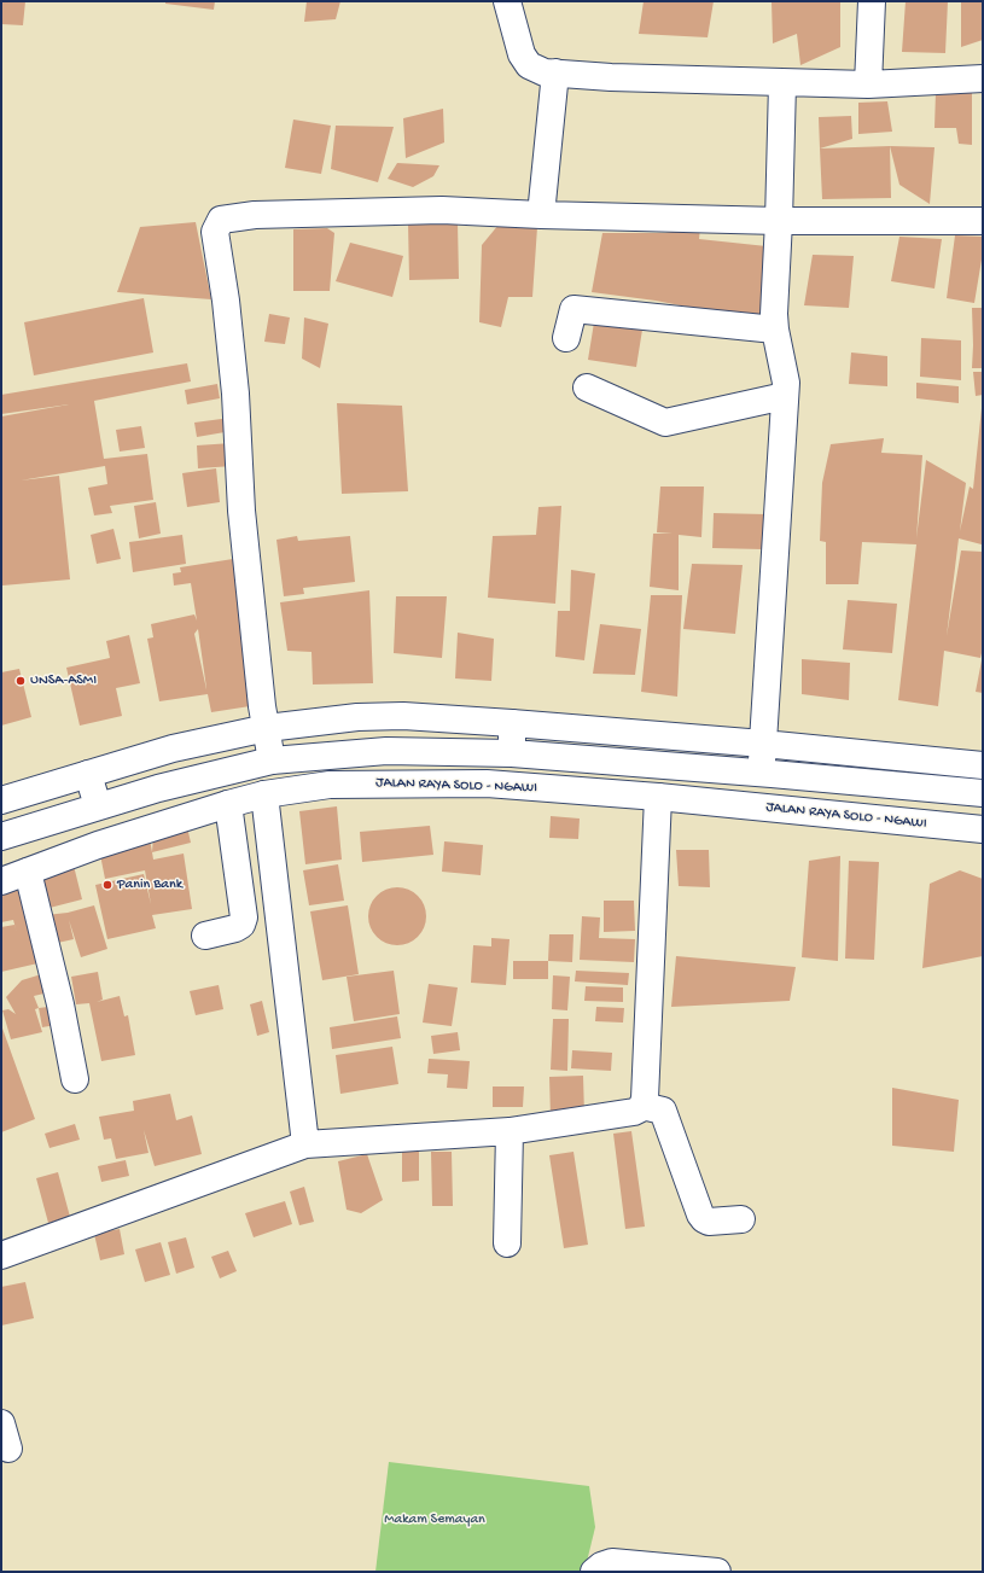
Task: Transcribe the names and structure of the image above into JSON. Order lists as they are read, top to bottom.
{
  "streets": {
    "main road": ["JALAN RAYA SOLO - NGAWI"]
  },
  "parks": ["Makam Semayan"],
  "places": ["UNSA-ASMI", "Panin Bank"]
}
